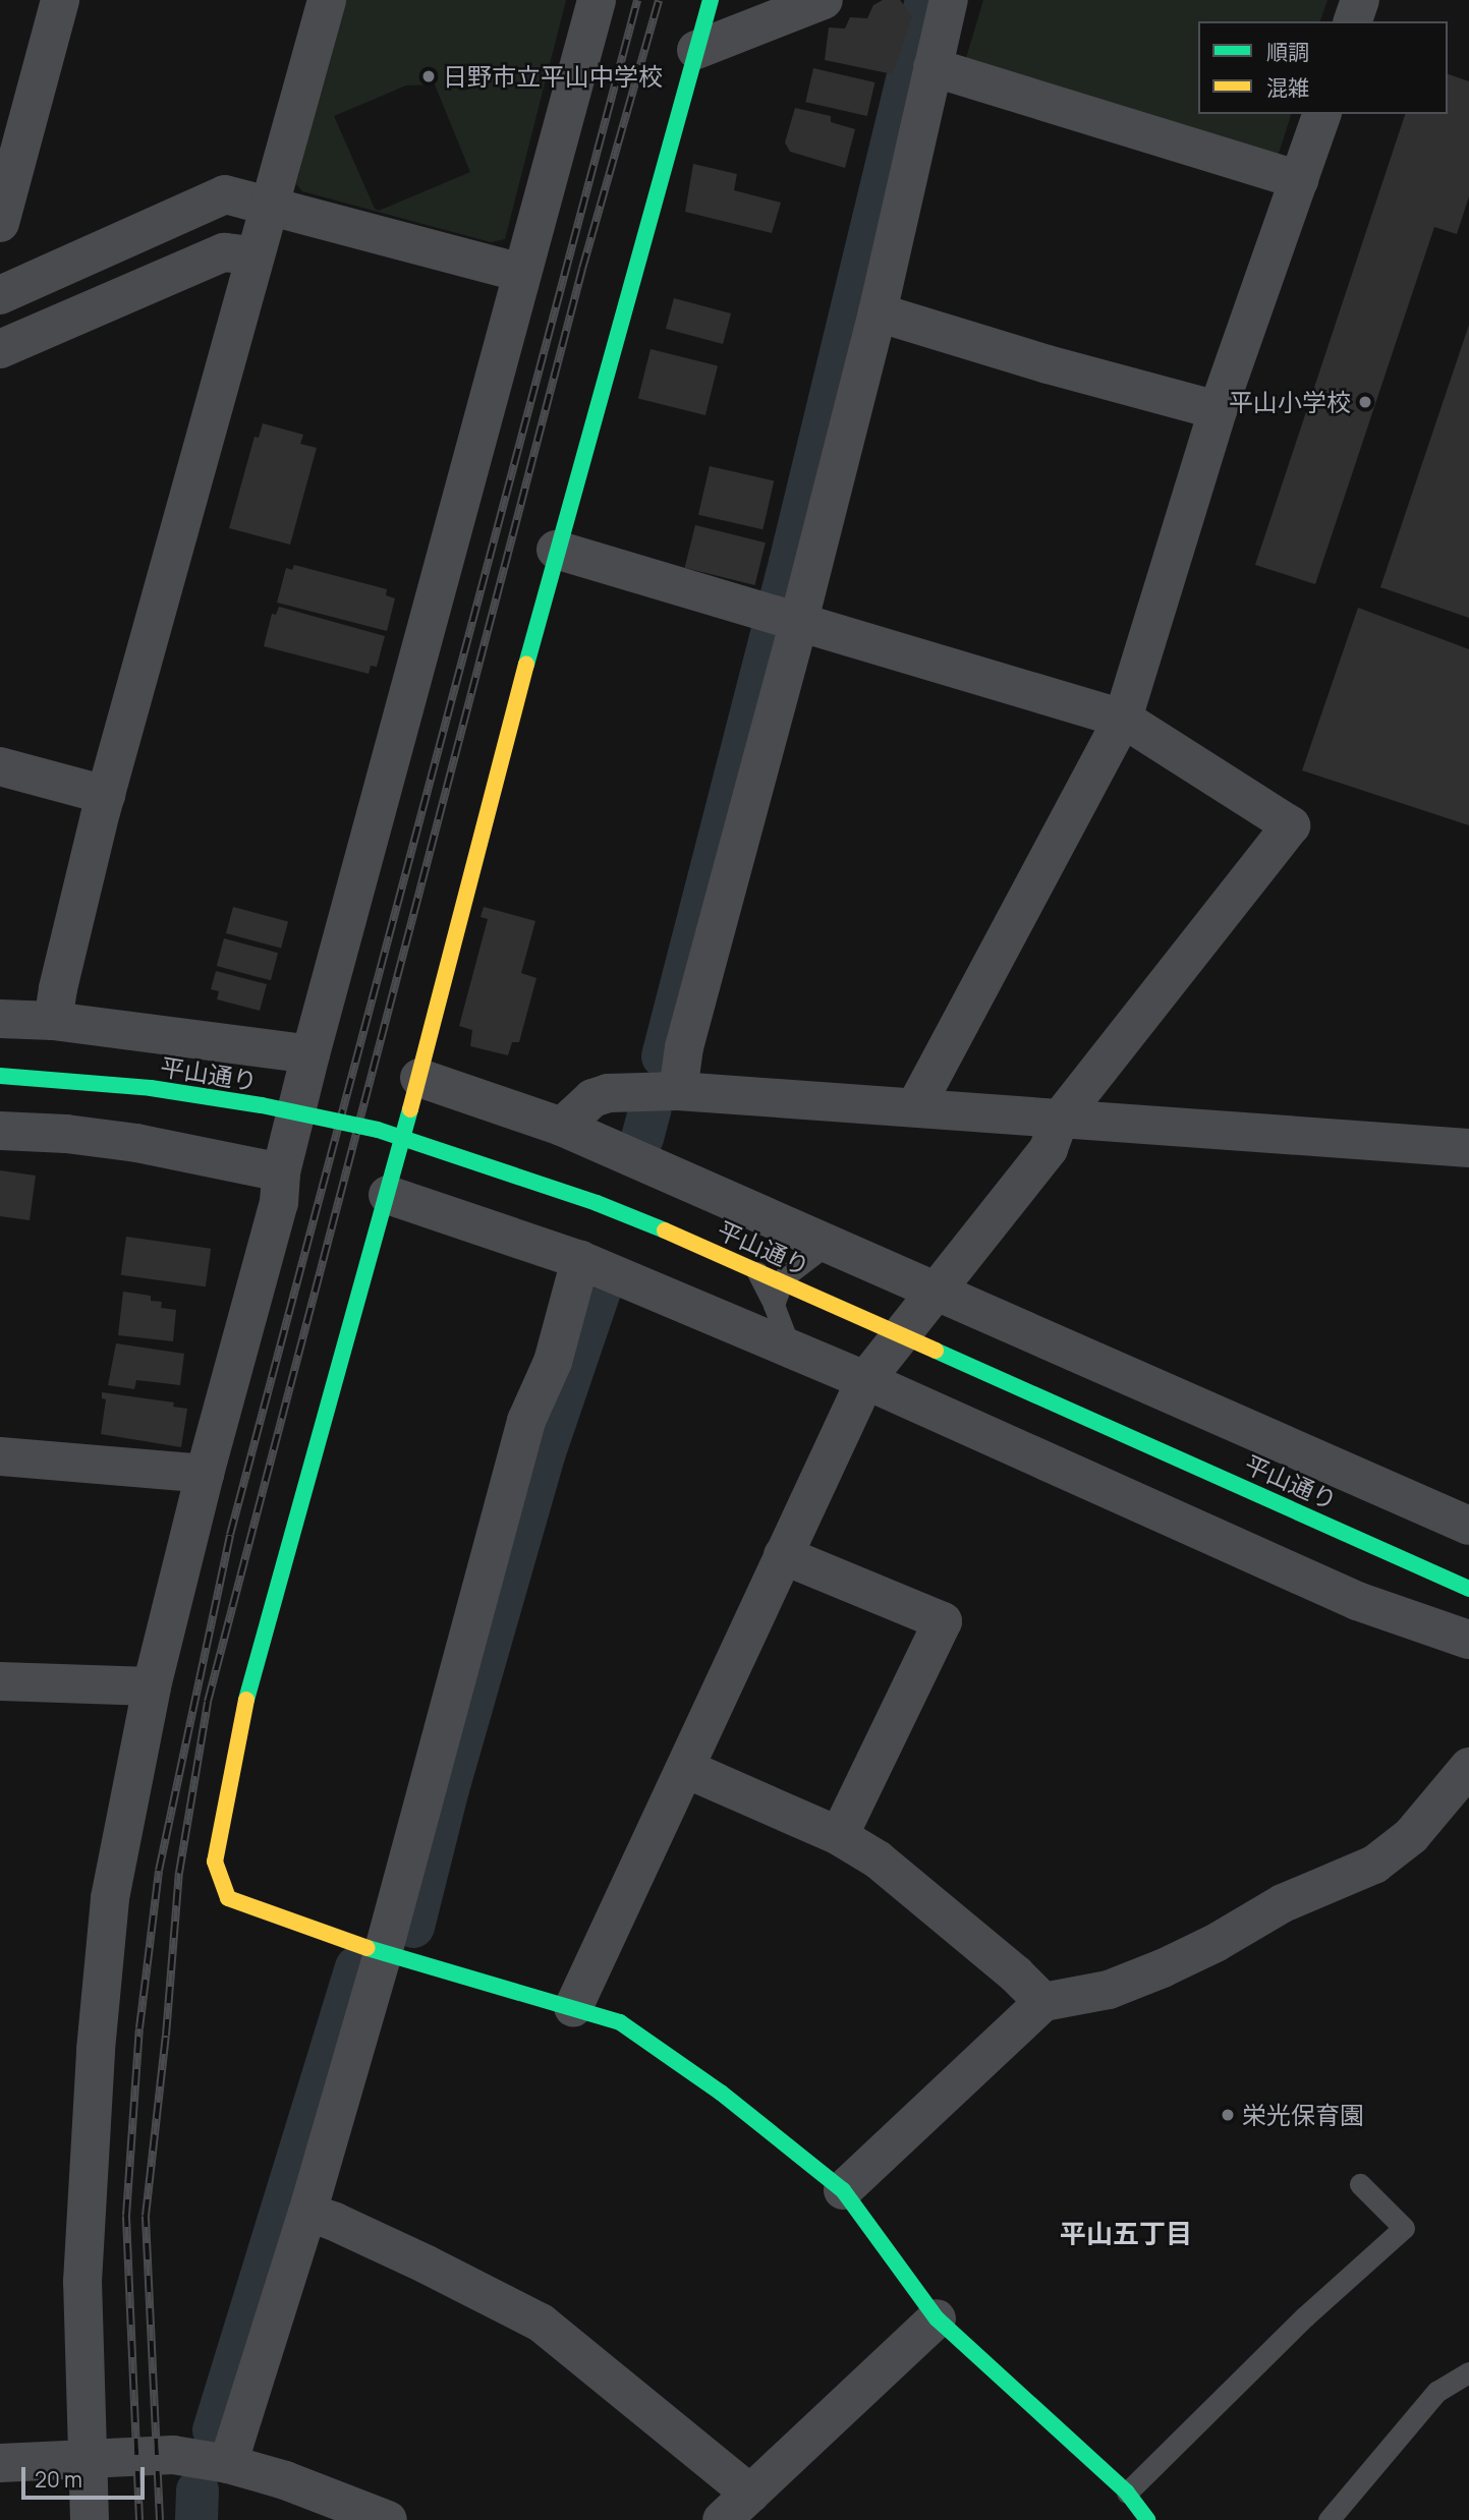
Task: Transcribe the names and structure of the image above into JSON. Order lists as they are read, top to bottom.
{
  "streets": {
    "street": ["平山通り"]
  },
  "districts": ["平山五丁目"],
  "places": ["日野市立平山中学校", "平山小学校", "栄光保育園"],
  "legend": ["順調", "混雑"],
  "scale_bar": "20 m"
}
